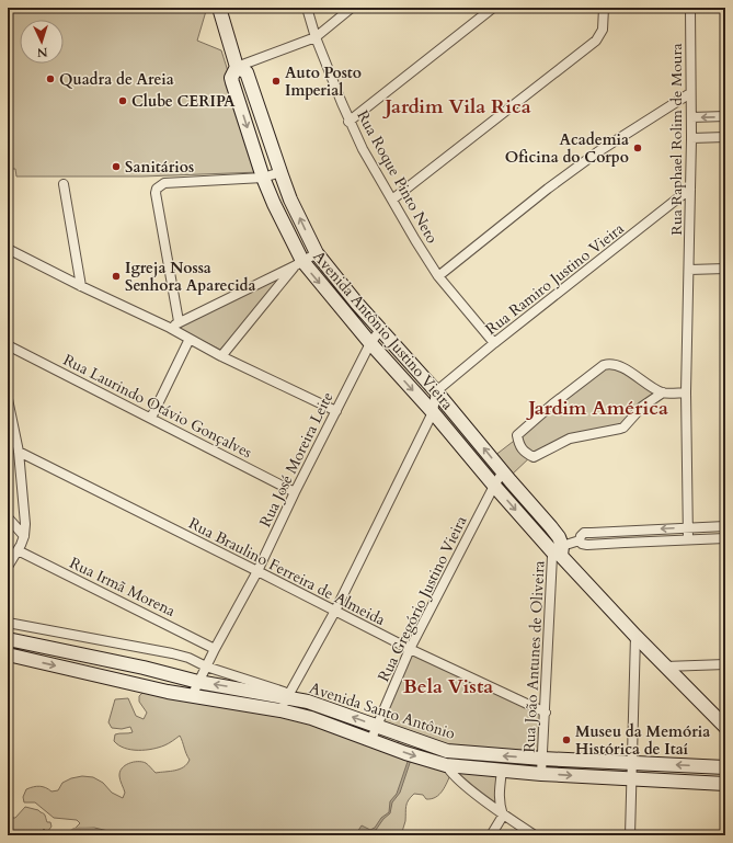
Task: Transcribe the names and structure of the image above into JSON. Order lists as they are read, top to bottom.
{
  "streets": {
    "main road": ["Avenida Antônio Justino Vieira", "Avenida Santo Antônio"],
    "street": [
      "Rua Raphael Rolim de Moura",
      "Rua Roque Pinto Neto",
      "Rua Ramiro Justino Vieira",
      "Rua Laurindo Otávio Gonçalves",
      "Rua José Moreira Leite",
      "Rua Braulino Ferreira de Almeida",
      "Rua Irmã Morena",
      "Rua Gregório Justino Vieira",
      "Rua João Antunes de Oliveira"
    ]
  },
  "crossings": [
    ["Rua Raphael Rolim de Moura", "Rua Ramiro Justino Vieira"],
    ["Rua Roque Pinto Neto", "Rua Ramiro Justino Vieira"],
    ["Rua Ramiro Justino Vieira", "Avenida Antônio Justino Vieira"],
    ["Avenida Antônio Justino Vieira", "Rua José Moreira Leite"],
    ["Avenida Antônio Justino Vieira", "Rua Gregório Justino Vieira"],
    ["Avenida Antônio Justino Vieira", "Rua João Antunes de Oliveira"],
    ["Rua Laurindo Otávio Gonçalves", "Rua José Moreira Leite"],
    ["Rua José Moreira Leite", "Rua Braulino Ferreira de Almeida"],
    ["Rua José Moreira Leite", "Rua Irmã Morena"],
    ["Rua José Moreira Leite", "Avenida Santo Antônio"],
    ["Rua Braulino Ferreira de Almeida", "Rua Gregório Justino Vieira"],
    ["Rua Braulino Ferreira de Almeida", "Rua João Antunes de Oliveira"],
    ["Rua Gregório Justino Vieira", "Avenida Santo Antônio"],
    ["Rua João Antunes de Oliveira", "Avenida Santo Antônio"]
  ],
  "districts": ["Jardim Vila Rica", "Jardim América", "Bela Vista"],
  "places": [
    "Quadra de Areia",
    "Auto Posto Imperial",
    "Clube CERIPA",
    "Academia Oficina do Corpo",
    "Sanitários",
    "Igreja Nossa Senhora Aparecida",
    "Museu da Memória Histórica de Itaí"
  ],
  "north": "bottom"
}
